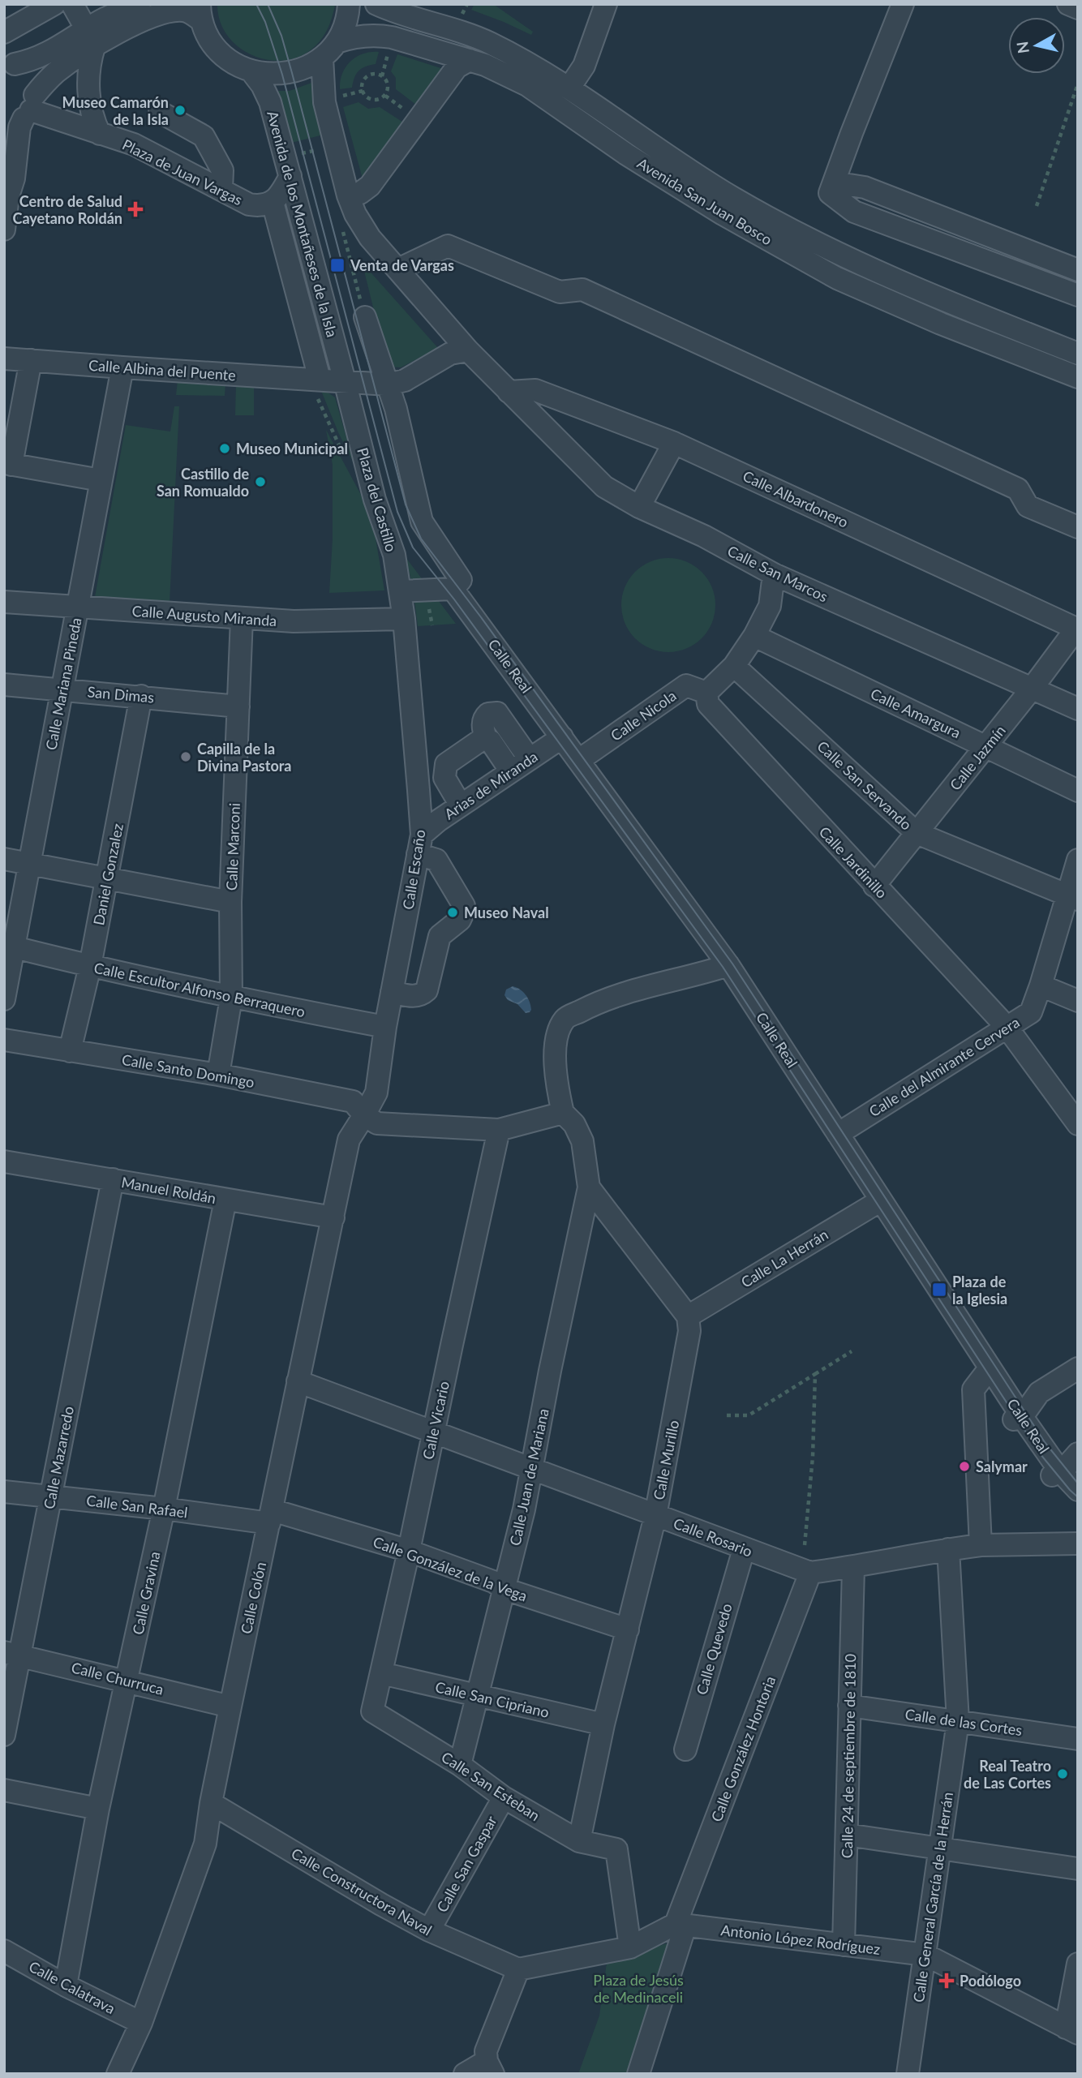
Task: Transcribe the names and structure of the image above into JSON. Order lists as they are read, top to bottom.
{
  "streets": {
    "street": [
      "Plaza de Juan Vargas",
      "Avenida San Juan Bosco",
      "Avenida de los Montañeses de la Isla",
      "Calle Albina del Puente",
      "Calle Albardonero",
      "Plaza del Castillo",
      "Calle San Marcos",
      "Calle Augusto Miranda",
      "Calle Real",
      "Calle Mariana Pineda",
      "San Dimas",
      "Calle Amargura",
      "Calle Nicola",
      "Calle Jazmín",
      "Arias de Miranda",
      "Calle San Servando",
      "Calle Marconi",
      "Calle Jardinillo",
      "Calle Escaño",
      "Daniel Gonzalez",
      "Calle Escultor Alfonso Berraquero",
      "Calle del Almirante Cervera",
      "Calle Santo Domingo",
      "Manuel Roldán",
      "Calle La Herrán",
      "Calle Vicario",
      "Calle Mazarredo",
      "Calle Murillo",
      "Calle Juan de Mariana",
      "Calle San Rafael",
      "Calle Rosario",
      "Calle González de la Vega",
      "Calle Gravina",
      "Calle Colón",
      "Calle Quevedo",
      "Calle Churruca",
      "Calle San Cipriano",
      "Calle de las Cortes",
      "Calle González Hontoria",
      "Calle 24 de septiembre de 1810",
      "Calle San Esteban",
      "Calle San Gaspar",
      "Calle Constructora Naval",
      "Calle General García de la Herrán",
      "Antonio López Rodríguez",
      "Calle Calatrava"
    ]
  },
  "crossings": [
    ["Plaza de Juan Vargas", "Avenida de los Montañeses de la Isla"],
    ["Avenida San Juan Bosco", "Avenida de los Montañeses de la Isla"],
    ["Avenida San Juan Bosco", "Calle San Marcos"],
    ["Avenida de los Montañeses de la Isla", "Calle Albina del Puente"],
    ["Avenida de los Montañeses de la Isla", "Plaza del Castillo"],
    ["Calle Albina del Puente", "Calle Mariana Pineda"],
    ["Calle Albardonero", "Calle San Marcos"],
    ["Calle Albardonero", "Calle Jazmín"],
    ["Plaza del Castillo", "Calle Augusto Miranda"],
    ["Plaza del Castillo", "Calle Escaño"],
    ["Calle San Marcos", "Calle Jazmín"],
    ["Calle Augusto Miranda", "Calle Mariana Pineda"],
    ["Calle Augusto Miranda", "Calle Marconi"],
    ["Calle Augusto Miranda", "Calle Escaño"],
    ["Calle Real", "Calle Nicola"],
    ["Calle Real", "Arias de Miranda"],
    ["Calle Real", "Calle del Almirante Cervera"],
    ["Calle Real", "Calle La Herrán"],
    ["Calle Mariana Pineda", "San Dimas"],
    ["Calle Mariana Pineda", "Calle Escultor Alfonso Berraquero"],
    ["San Dimas", "Calle Marconi"],
    ["San Dimas", "Daniel Gonzalez"],
    ["Calle Amargura", "Calle Jazmín"],
    ["Calle Nicola", "Calle Jardinillo"],
    ["Calle Jazmín", "Calle San Servando"],
    ["Calle Jazmín", "Calle Jardinillo"],
    ["Arias de Miranda", "Calle Escaño"],
    ["Calle San Servando", "Calle del Almirante Cervera"],
    ["Calle Marconi", "Calle Escultor Alfonso Berraquero"],
    ["Calle Marconi", "Calle Santo Domingo"],
    ["Calle Jardinillo", "Calle del Almirante Cervera"],
    ["Calle Escaño", "Calle Escultor Alfonso Berraquero"],
    ["Calle Escaño", "Calle Santo Domingo"],
    ["Calle Escaño", "Calle Colón"],
    ["Daniel Gonzalez", "Calle Escultor Alfonso Berraquero"],
    ["Daniel Gonzalez", "Calle Santo Domingo"],
    ["Calle Santo Domingo", "Calle Colón"],
    ["Manuel Roldán", "Calle Mazarredo"],
    ["Manuel Roldán", "Calle Gravina"],
    ["Manuel Roldán", "Calle Colón"],
    ["Calle La Herrán", "Calle Murillo"],
    ["Calle Vicario", "Calle Rosario"],
    ["Calle Vicario", "Calle González de la Vega"],
    ["Calle Vicario", "Calle San Cipriano"],
    ["Calle Vicario", "Calle San Esteban"],
    ["Calle Mazarredo", "Calle San Rafael"],
    ["Calle Mazarredo", "Calle Churruca"],
    ["Calle Murillo", "Calle Rosario"],
    ["Calle Murillo", "Calle González de la Vega"],
    ["Calle Murillo", "Calle San Cipriano"],
    ["Calle Murillo", "Calle San Esteban"],
    ["Calle Juan de Mariana", "Calle Rosario"],
    ["Calle Juan de Mariana", "Calle González de la Vega"],
    ["Calle Juan de Mariana", "Calle San Cipriano"],
    ["Calle Juan de Mariana", "Calle San Esteban"],
    ["Calle San Rafael", "Calle González de la Vega"],
    ["Calle San Rafael", "Calle Gravina"],
    ["Calle San Rafael", "Calle Colón"],
    ["Calle Rosario", "Calle Colón"],
    ["Calle Rosario", "Calle Quevedo"],
    ["Calle Rosario", "Calle González Hontoria"],
    ["Calle González de la Vega", "Calle Colón"],
    ["Calle Gravina", "Calle Churruca"],
    ["Calle Gravina", "Calle Calatrava"],
    ["Calle Colón", "Calle Churruca"],
    ["Calle Colón", "Calle Constructora Naval"],
    ["Calle Colón", "Calle Calatrava"],
    ["Calle de las Cortes", "Calle 24 de septiembre de 1810"],
    ["Calle de las Cortes", "Calle General García de la Herrán"],
    ["Calle González Hontoria", "Antonio López Rodríguez"],
    ["Calle 24 de septiembre de 1810", "Antonio López Rodríguez"],
    ["Calle San Esteban", "Calle San Gaspar"],
    ["Calle San Gaspar", "Calle Constructora Naval"],
    ["Calle General García de la Herrán", "Antonio López Rodríguez"]
  ],
  "parks": ["Plaza de Jesús de Medinaceli"],
  "places": {
    "other": [
      "Museo Camarón de la Isla",
      "Museo Municipal",
      "Castillo de San Romualdo",
      "Capilla de la Divina Pastora",
      "Museo Naval",
      "Salymar",
      "Real Teatro de Las Cortes"
    ],
    "health": ["Centro de Salud Cayetano Roldán", "Podólogo"],
    "transit": ["Venta de Vargas", "Plaza de la Iglesia"]
  },
  "north": "left"
}
